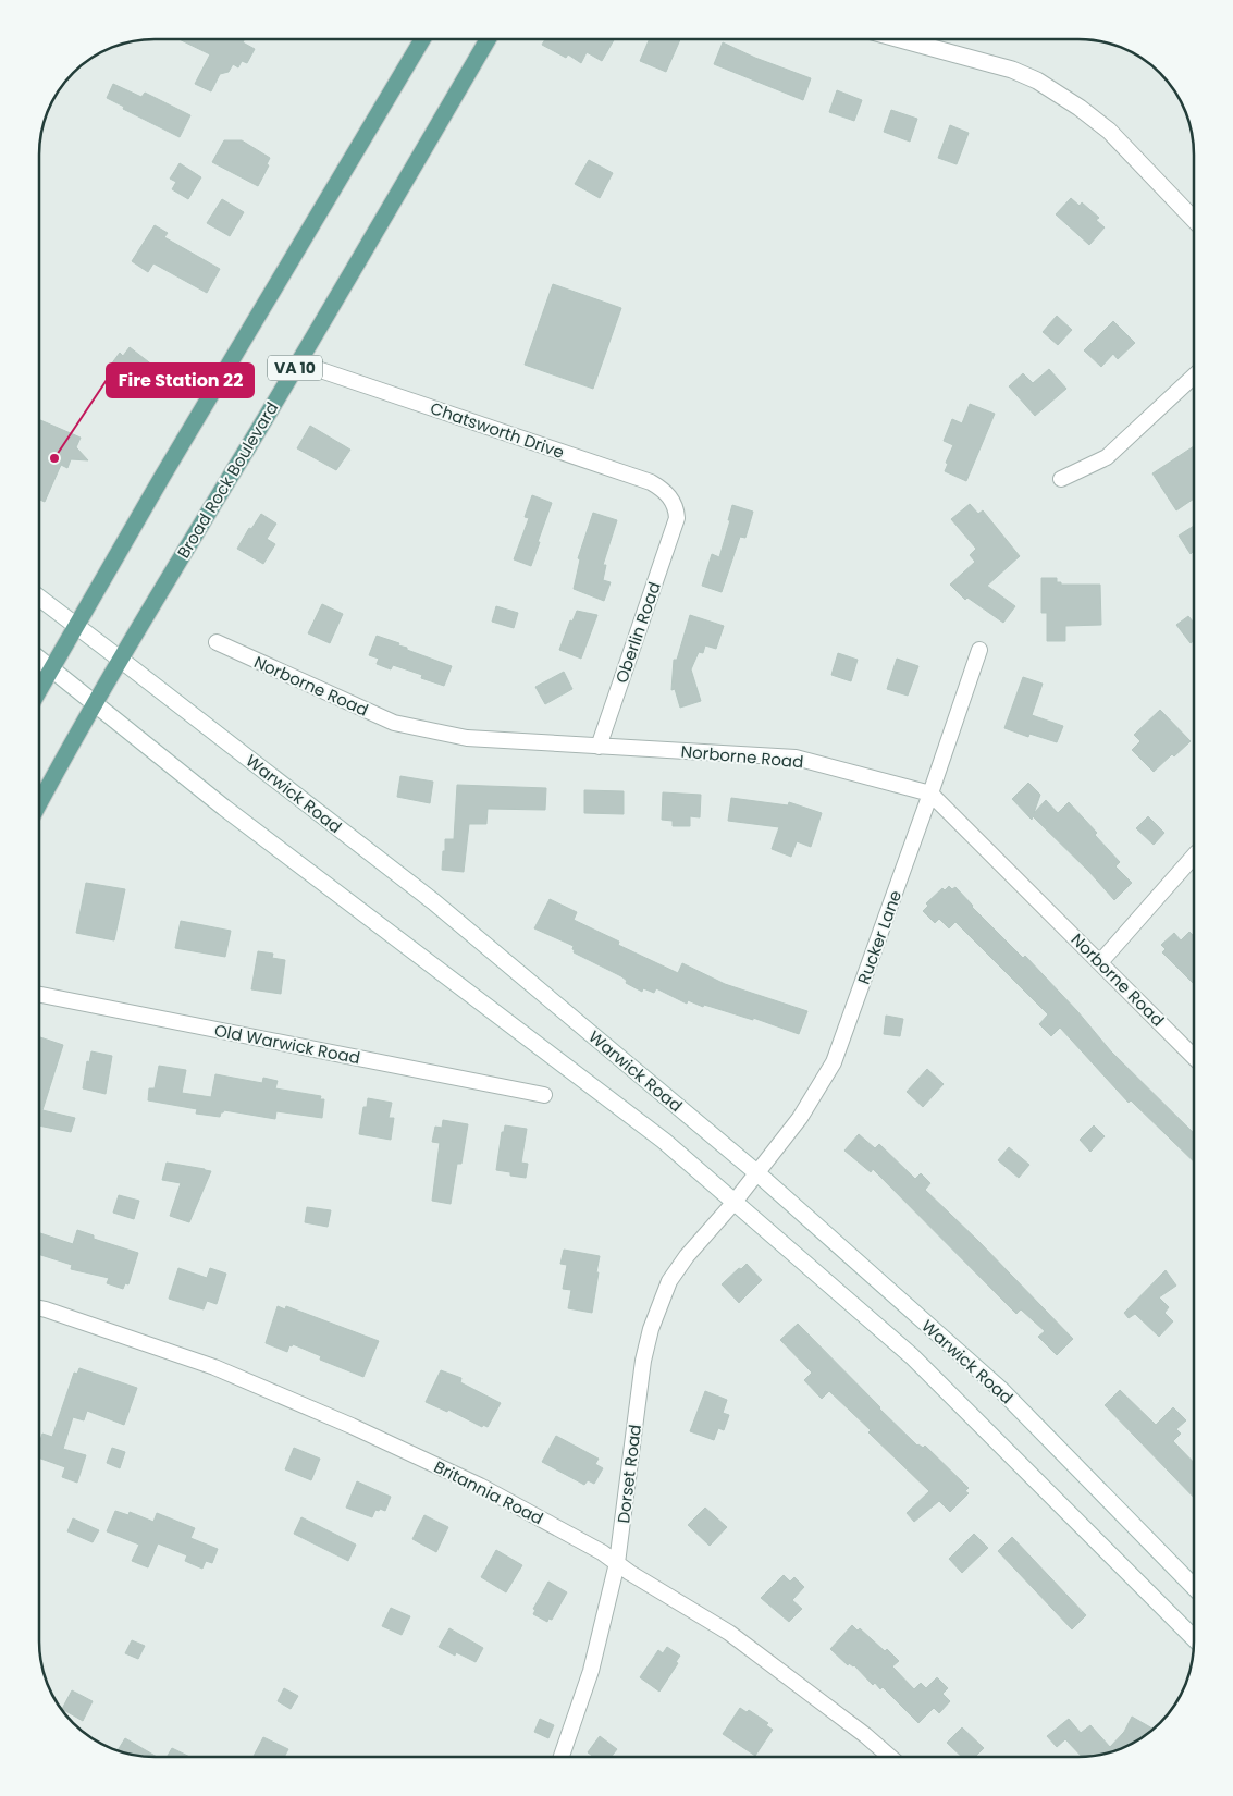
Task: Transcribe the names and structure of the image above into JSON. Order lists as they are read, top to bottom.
{
  "streets": {
    "main road": ["VA 10", "Broad Rock Boulevard", "Warwick Road"],
    "street": [
      "Chatsworth Drive",
      "Oberlin Road",
      "Norborne Road",
      "Rucker Lane",
      "Old Warwick Road",
      "Dorset Road",
      "Britannia Road"
    ]
  },
  "crossings": [
    ["Chatsworth Drive", "Broad Rock Boulevard"],
    ["Chatsworth Drive", "Oberlin Road"],
    ["Broad Rock Boulevard", "Warwick Road"],
    ["Oberlin Road", "Norborne Road"],
    ["Norborne Road", "Rucker Lane"],
    ["Warwick Road", "Rucker Lane"],
    ["Warwick Road", "Dorset Road"],
    ["Rucker Lane", "Dorset Road"],
    ["Dorset Road", "Britannia Road"]
  ],
  "places": ["Fire Station 22"]
}
